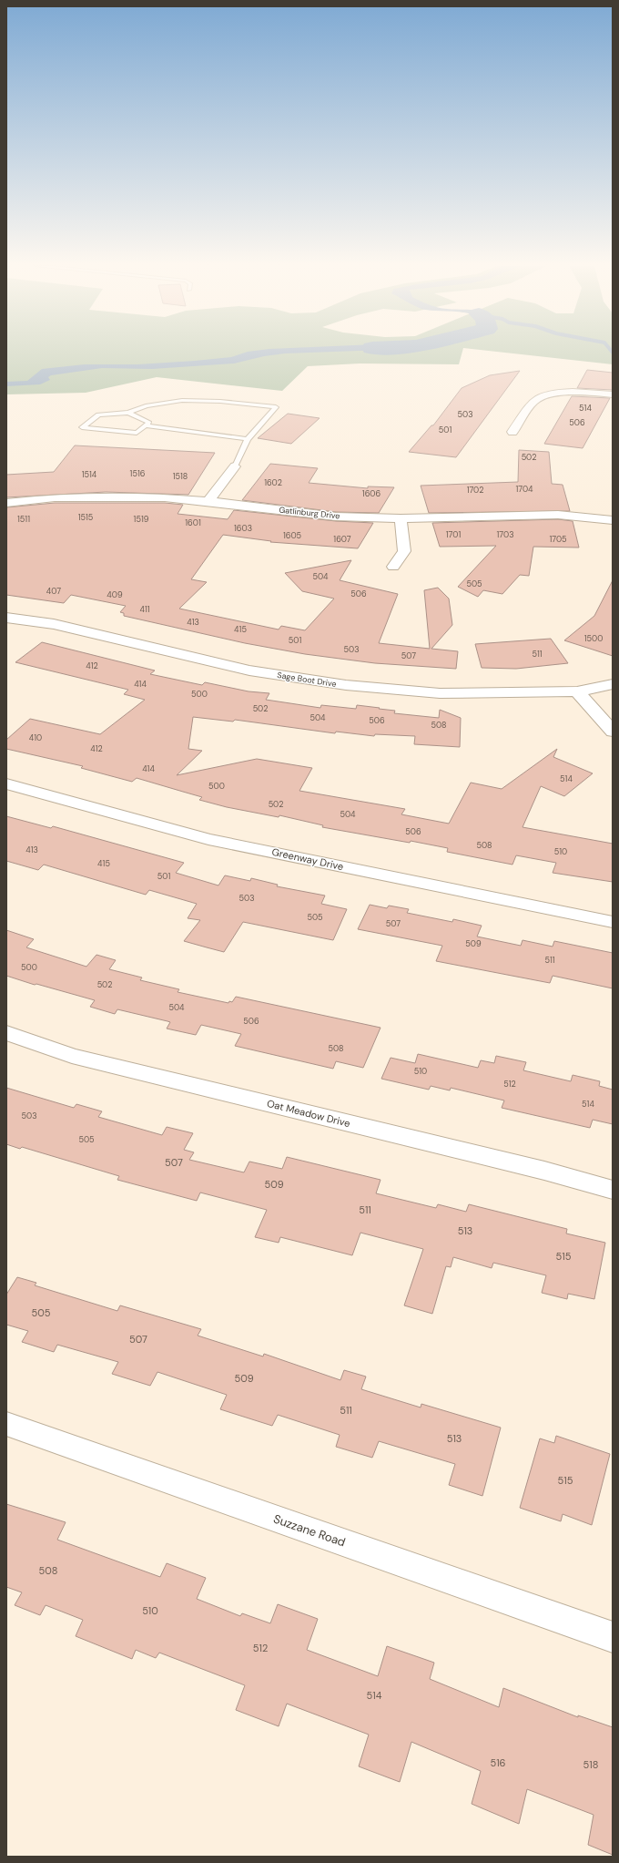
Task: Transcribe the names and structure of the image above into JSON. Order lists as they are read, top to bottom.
{
  "streets": {
    "street": [
      "Gatlinburg Drive",
      "Sage Boot Drive",
      "Greenway Drive",
      "Oat Meadow Drive",
      "Suzzane Road"
    ]
  },
  "house_numbers": [
    "514",
    "503",
    "506",
    "501",
    "502",
    "1516",
    "1514",
    "1518",
    "1602",
    "1704",
    "1702",
    "1606",
    "1515",
    "1511",
    "1519",
    "1601",
    "1603",
    "1701",
    "1703",
    "1605",
    "1607",
    "1705",
    "504",
    "505",
    "407",
    "506",
    "409",
    "411",
    "413",
    "415",
    "1500",
    "501",
    "503",
    "511",
    "507",
    "412",
    "414",
    "500",
    "502",
    "504",
    "506",
    "508",
    "410",
    "412",
    "414",
    "514",
    "500",
    "502",
    "504",
    "506",
    "508",
    "413",
    "510",
    "415",
    "501",
    "503",
    "505",
    "507",
    "509",
    "511",
    "500",
    "502",
    "504",
    "506",
    "508",
    "510",
    "512",
    "514",
    "503",
    "505",
    "507",
    "509",
    "511",
    "513",
    "515",
    "505",
    "507",
    "509",
    "511",
    "513",
    "515",
    "508",
    "510",
    "512",
    "514",
    "516",
    "518"
  ]
}
